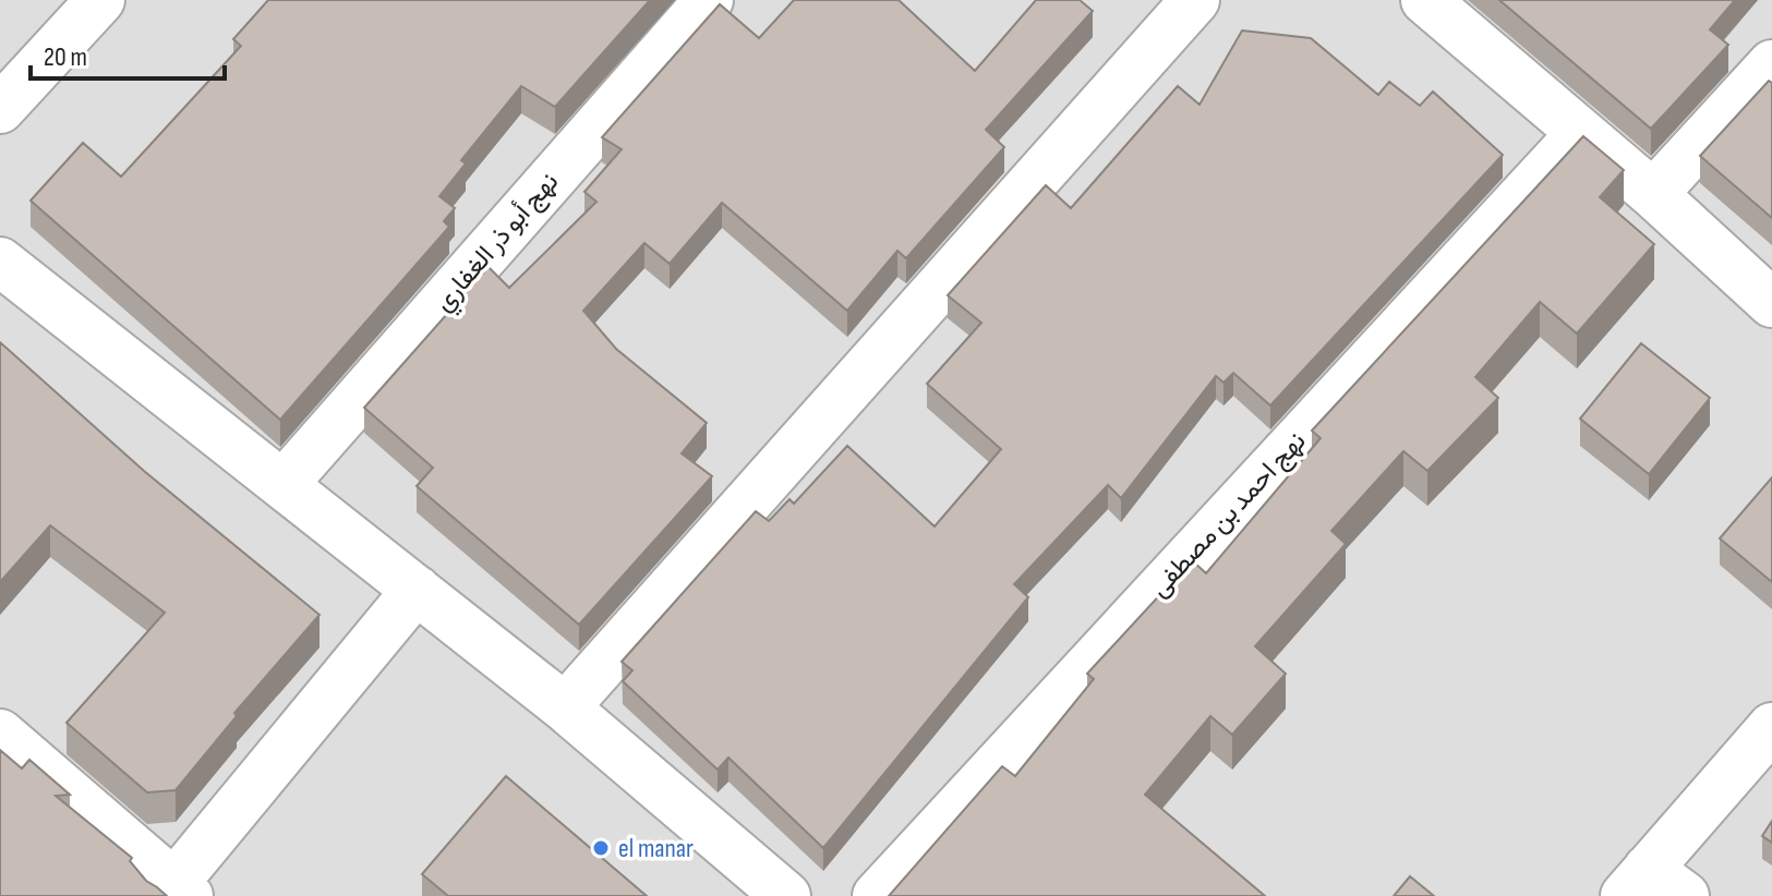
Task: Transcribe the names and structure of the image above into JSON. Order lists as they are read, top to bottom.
{
  "streets": {
    "street": ["نهج أبو ذر الغفاري", "نهج احمد بن مصطفى"]
  },
  "places": ["el manar"],
  "scale_bar": "20 m"
}
